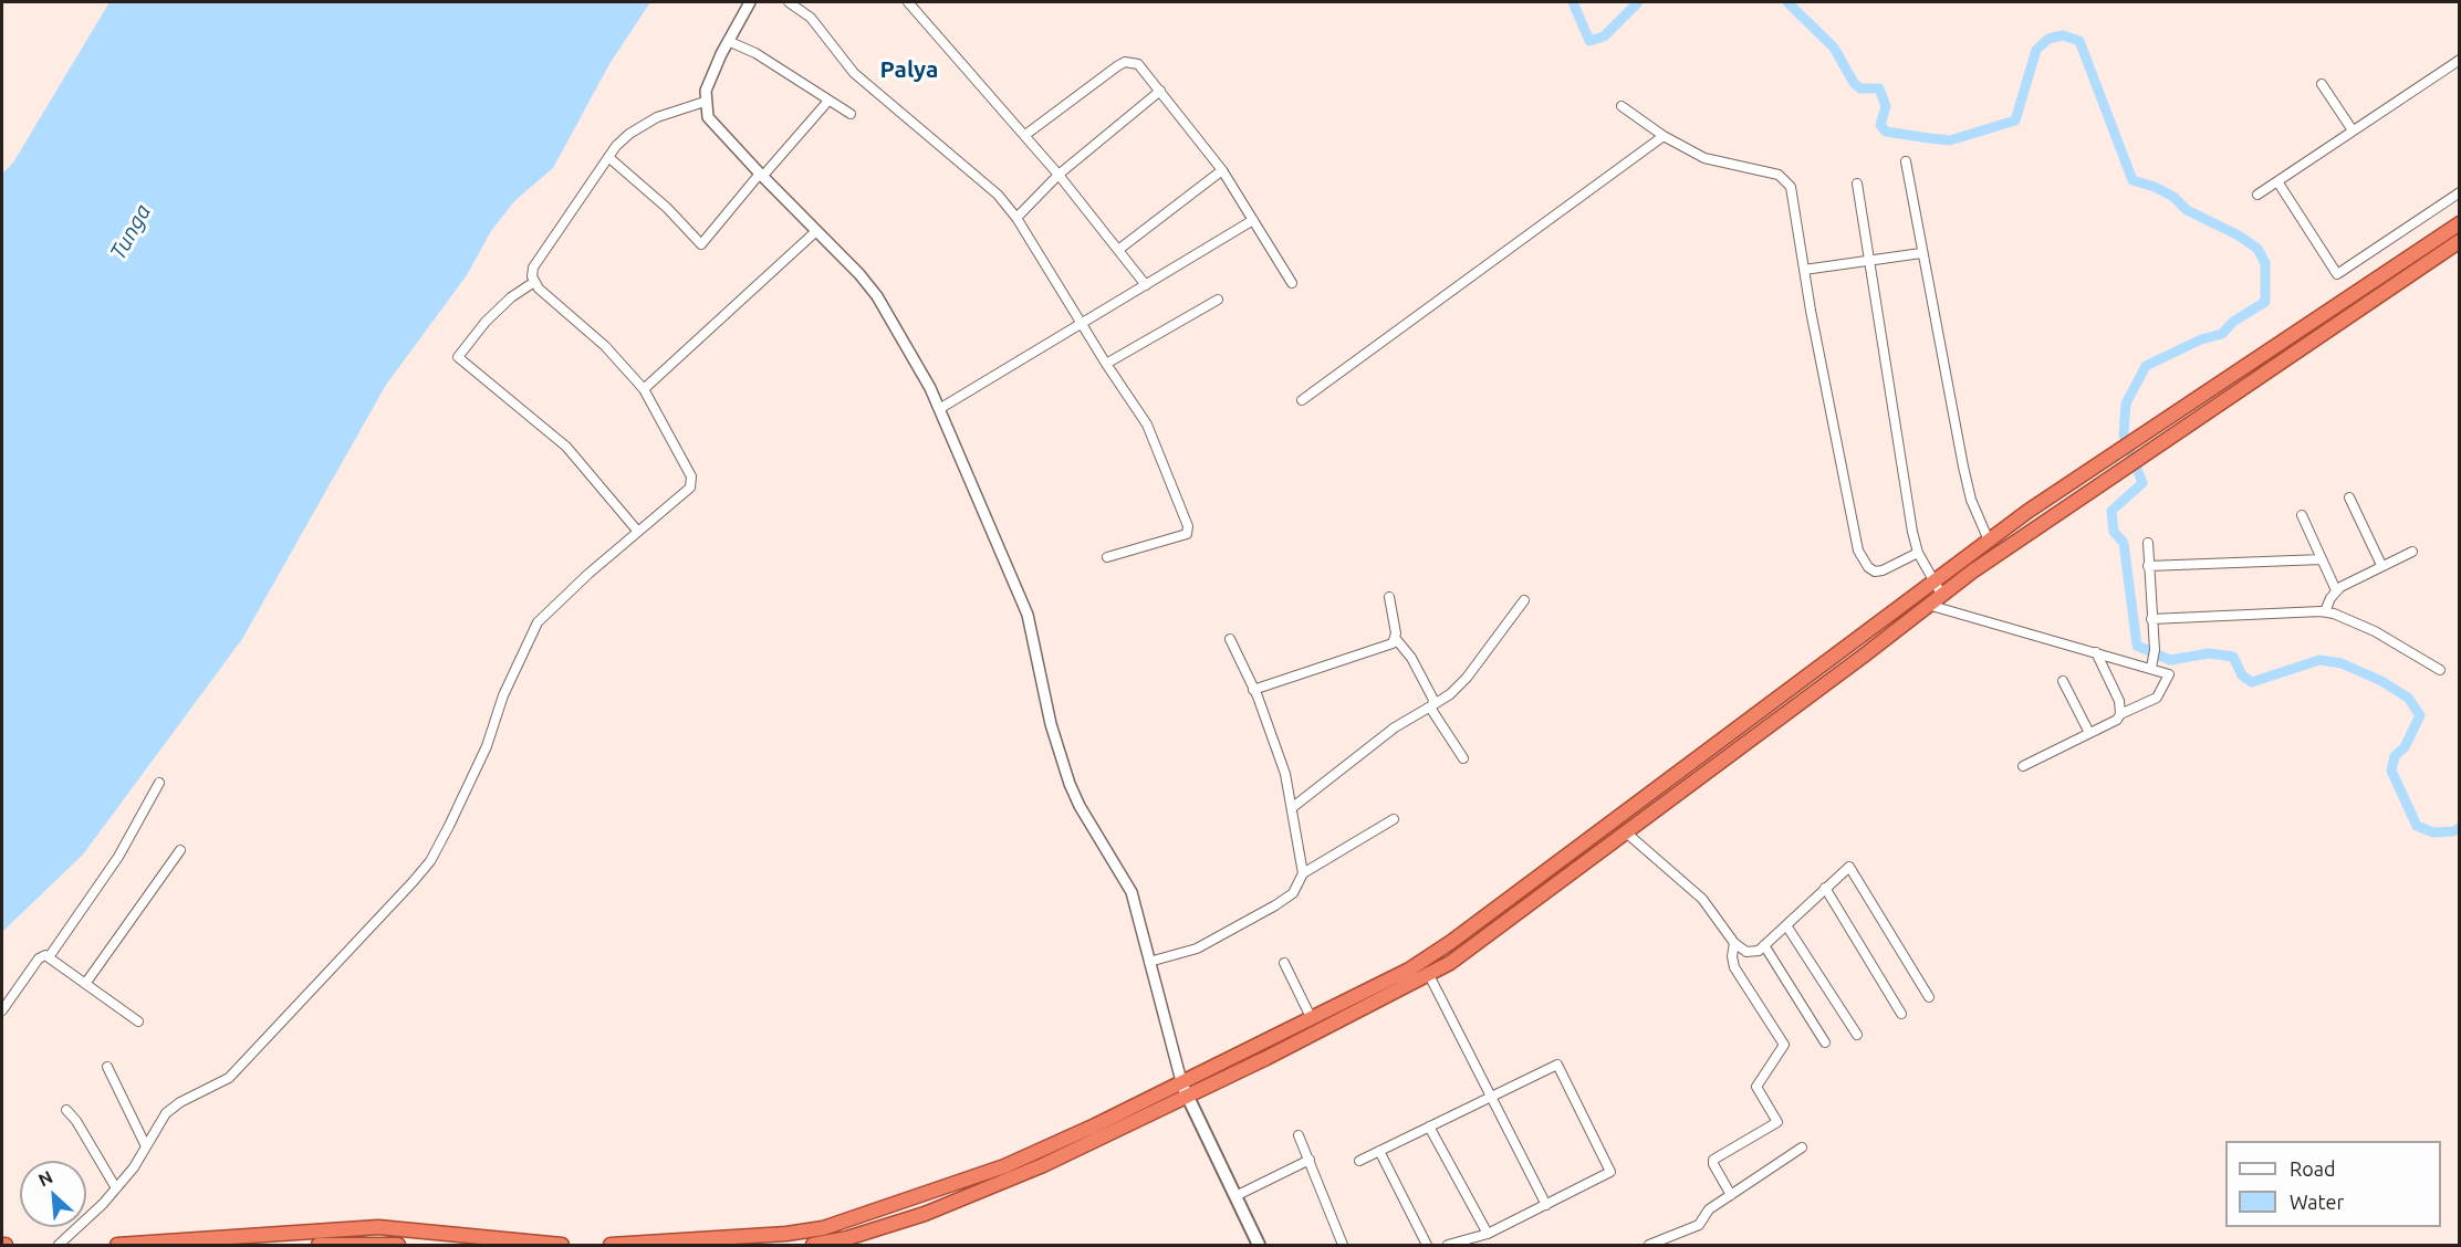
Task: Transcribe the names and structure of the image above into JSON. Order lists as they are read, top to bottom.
{
  "districts": ["Palya"],
  "water": ["Tunga"],
  "legend": ["Road", "Water"],
  "north": "top left"
}
